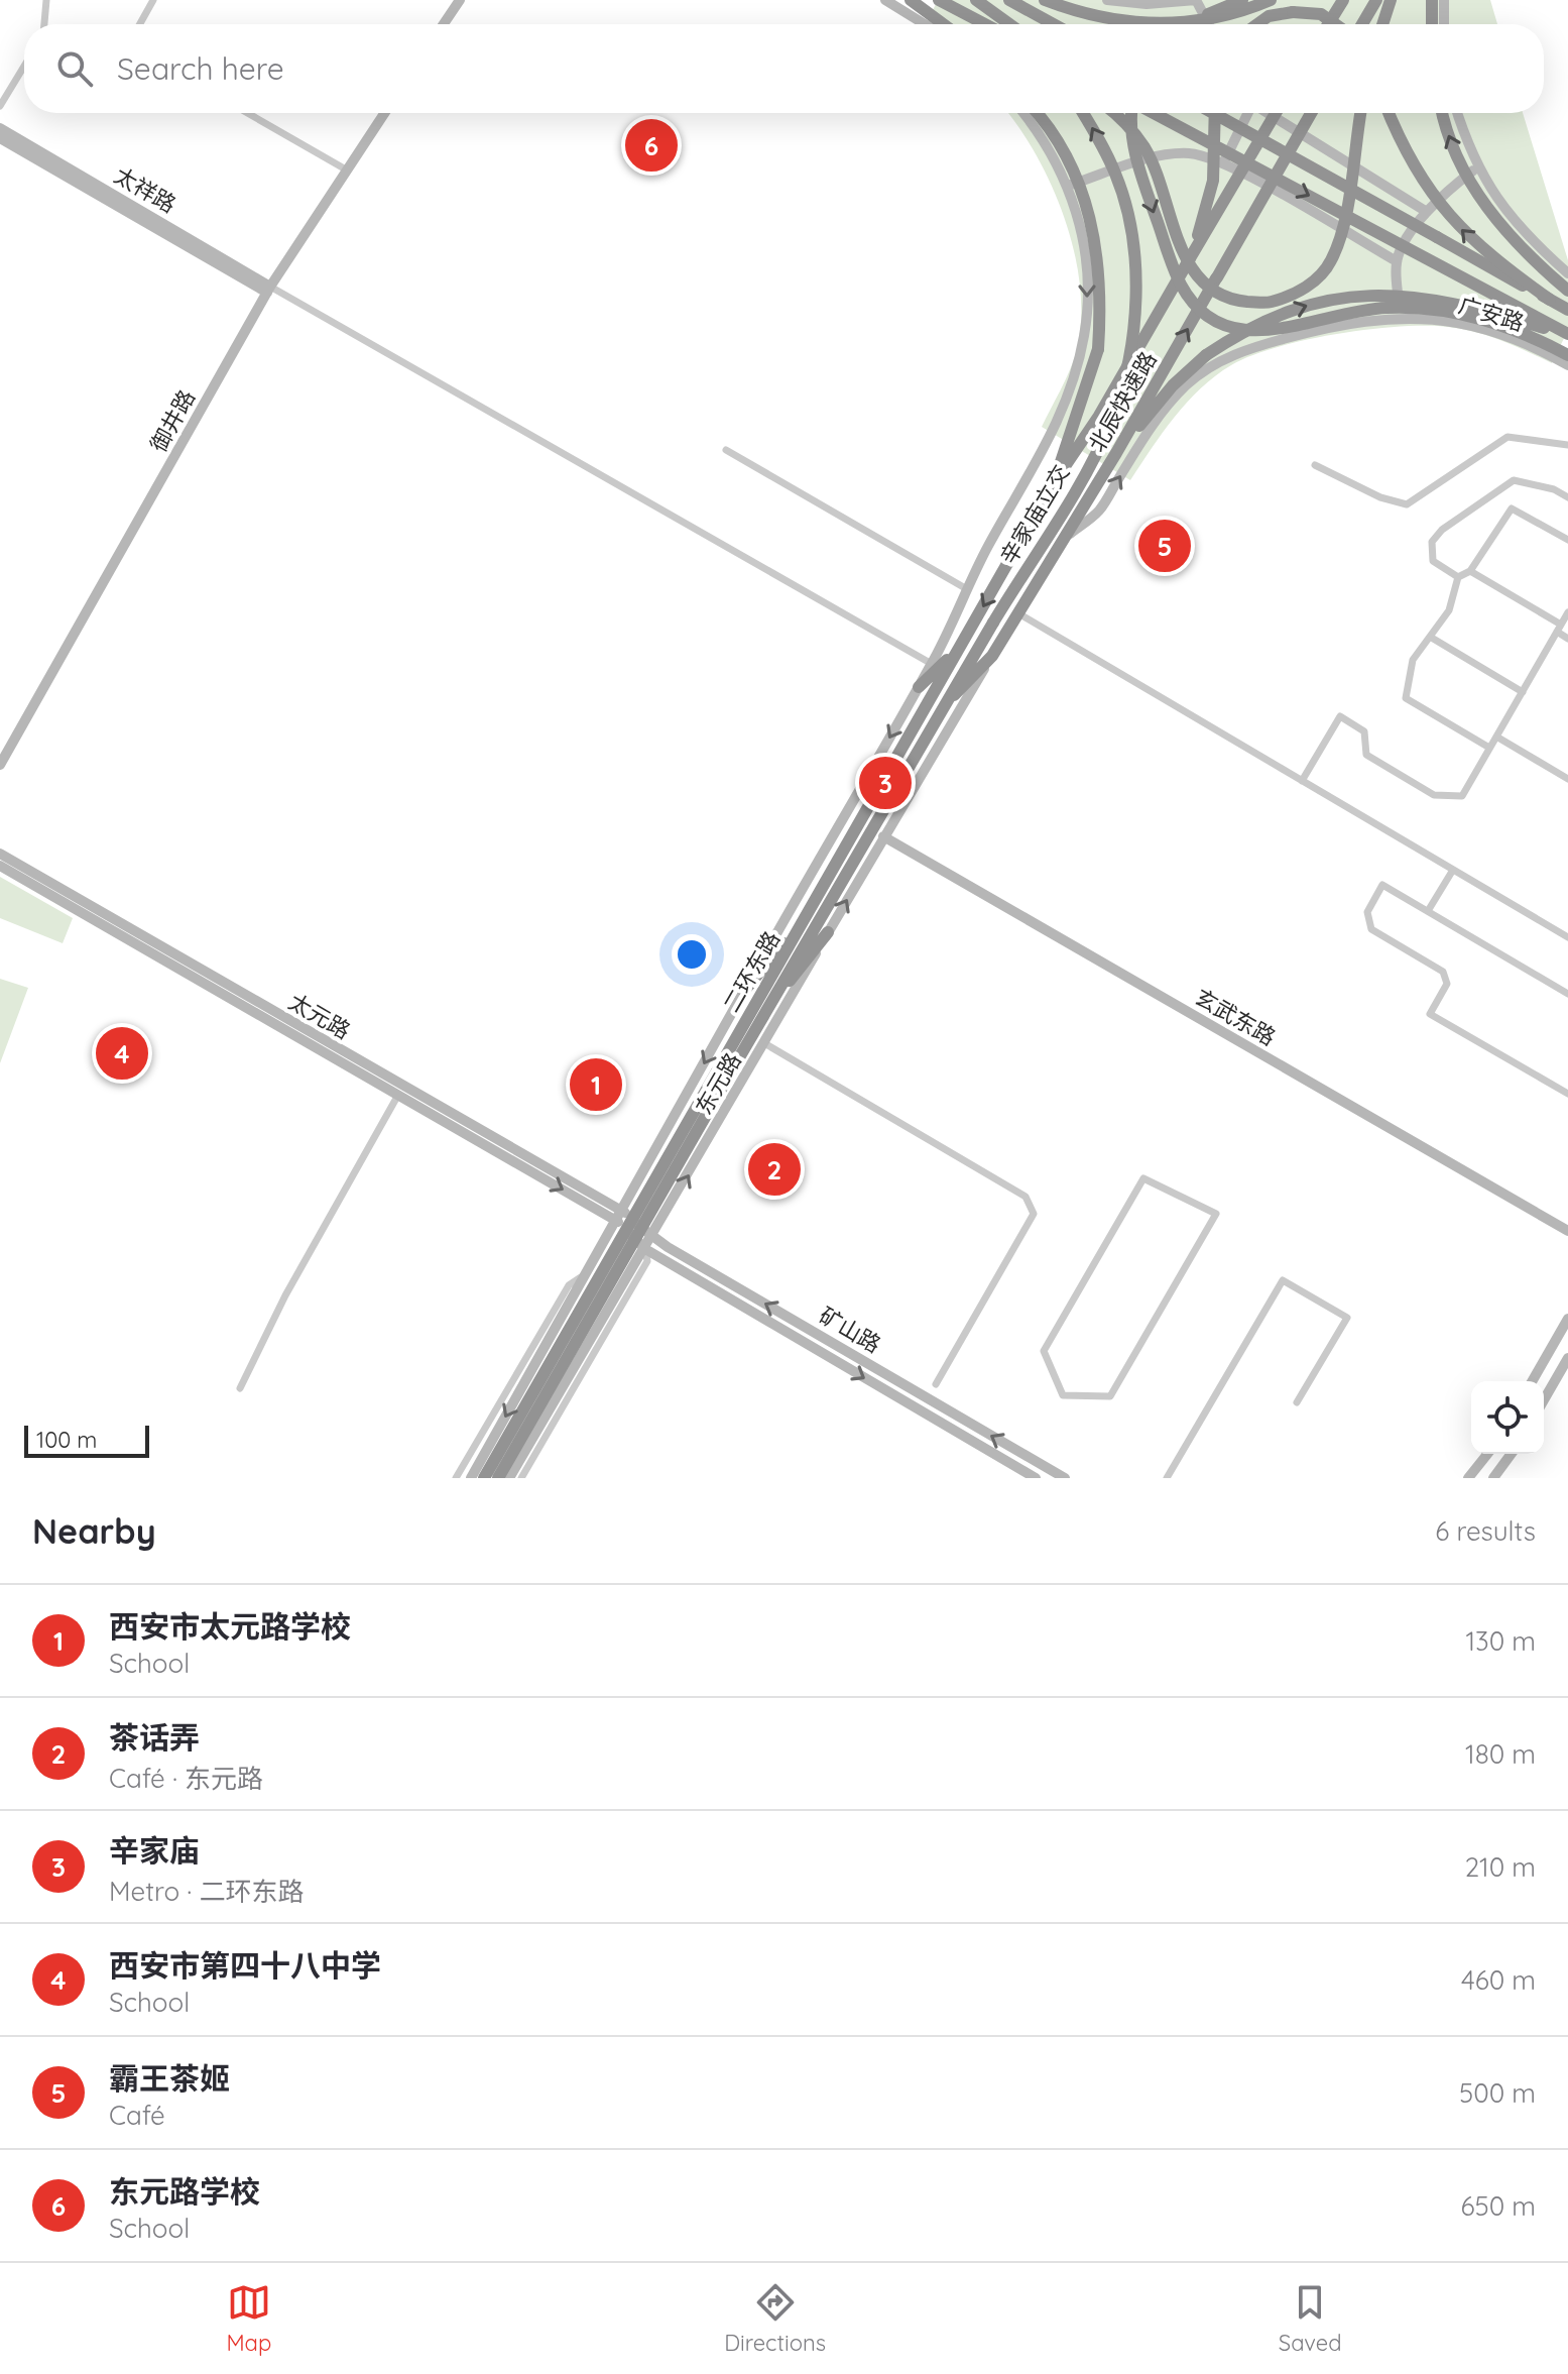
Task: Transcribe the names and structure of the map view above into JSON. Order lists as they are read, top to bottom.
{
  "streets": {
    "highway": ["北辰快速路", "辛家庙立交", "二环东路"],
    "main road": [
      "太祥路",
      "广安路",
      "御井路",
      "太元路",
      "玄武东路",
      "东元路",
      "矿山路"
    ]
  },
  "crossings": [
    ["太祥路", "御井路"],
    ["广安路", "北辰快速路"],
    ["北辰快速路", "辛家庙立交"],
    ["北辰快速路", "二环东路"],
    ["北辰快速路", "东元路"],
    ["辛家庙立交", "二环东路"],
    ["太元路", "东元路"],
    ["太元路", "矿山路"],
    ["玄武东路", "东元路"],
    ["东元路", "矿山路"]
  ],
  "one_way": ["广安路"],
  "scale_bar": "100 m",
  "page": {
    "search": "Search here",
    "pins": [
      "6",
      "5",
      "3",
      "4",
      "1",
      "2"
    ],
    "scale": "100 m",
    "heading": ["Nearby", "6 results"],
    "list": [
      {
        "mark": "1",
        "name": "西安市太元路学校",
        "note": "School",
        "value": "130 m"
      },
      {
        "mark": "2",
        "name": "茶话弄",
        "note": "Café · 东元路",
        "value": "180 m"
      },
      {
        "mark": "3",
        "name": "辛家庙",
        "note": "Metro · 二环东路",
        "value": "210 m"
      },
      {
        "mark": "4",
        "name": "西安市第四十八中学",
        "note": "School",
        "value": "460 m"
      },
      {
        "mark": "5",
        "name": "霸王茶姬",
        "note": "Café",
        "value": "500 m"
      },
      {
        "mark": "6",
        "name": "东元路学校",
        "note": "School",
        "value": "650 m"
      }
    ],
    "nav": ["Map", "Directions", "Saved"]
  }
}
